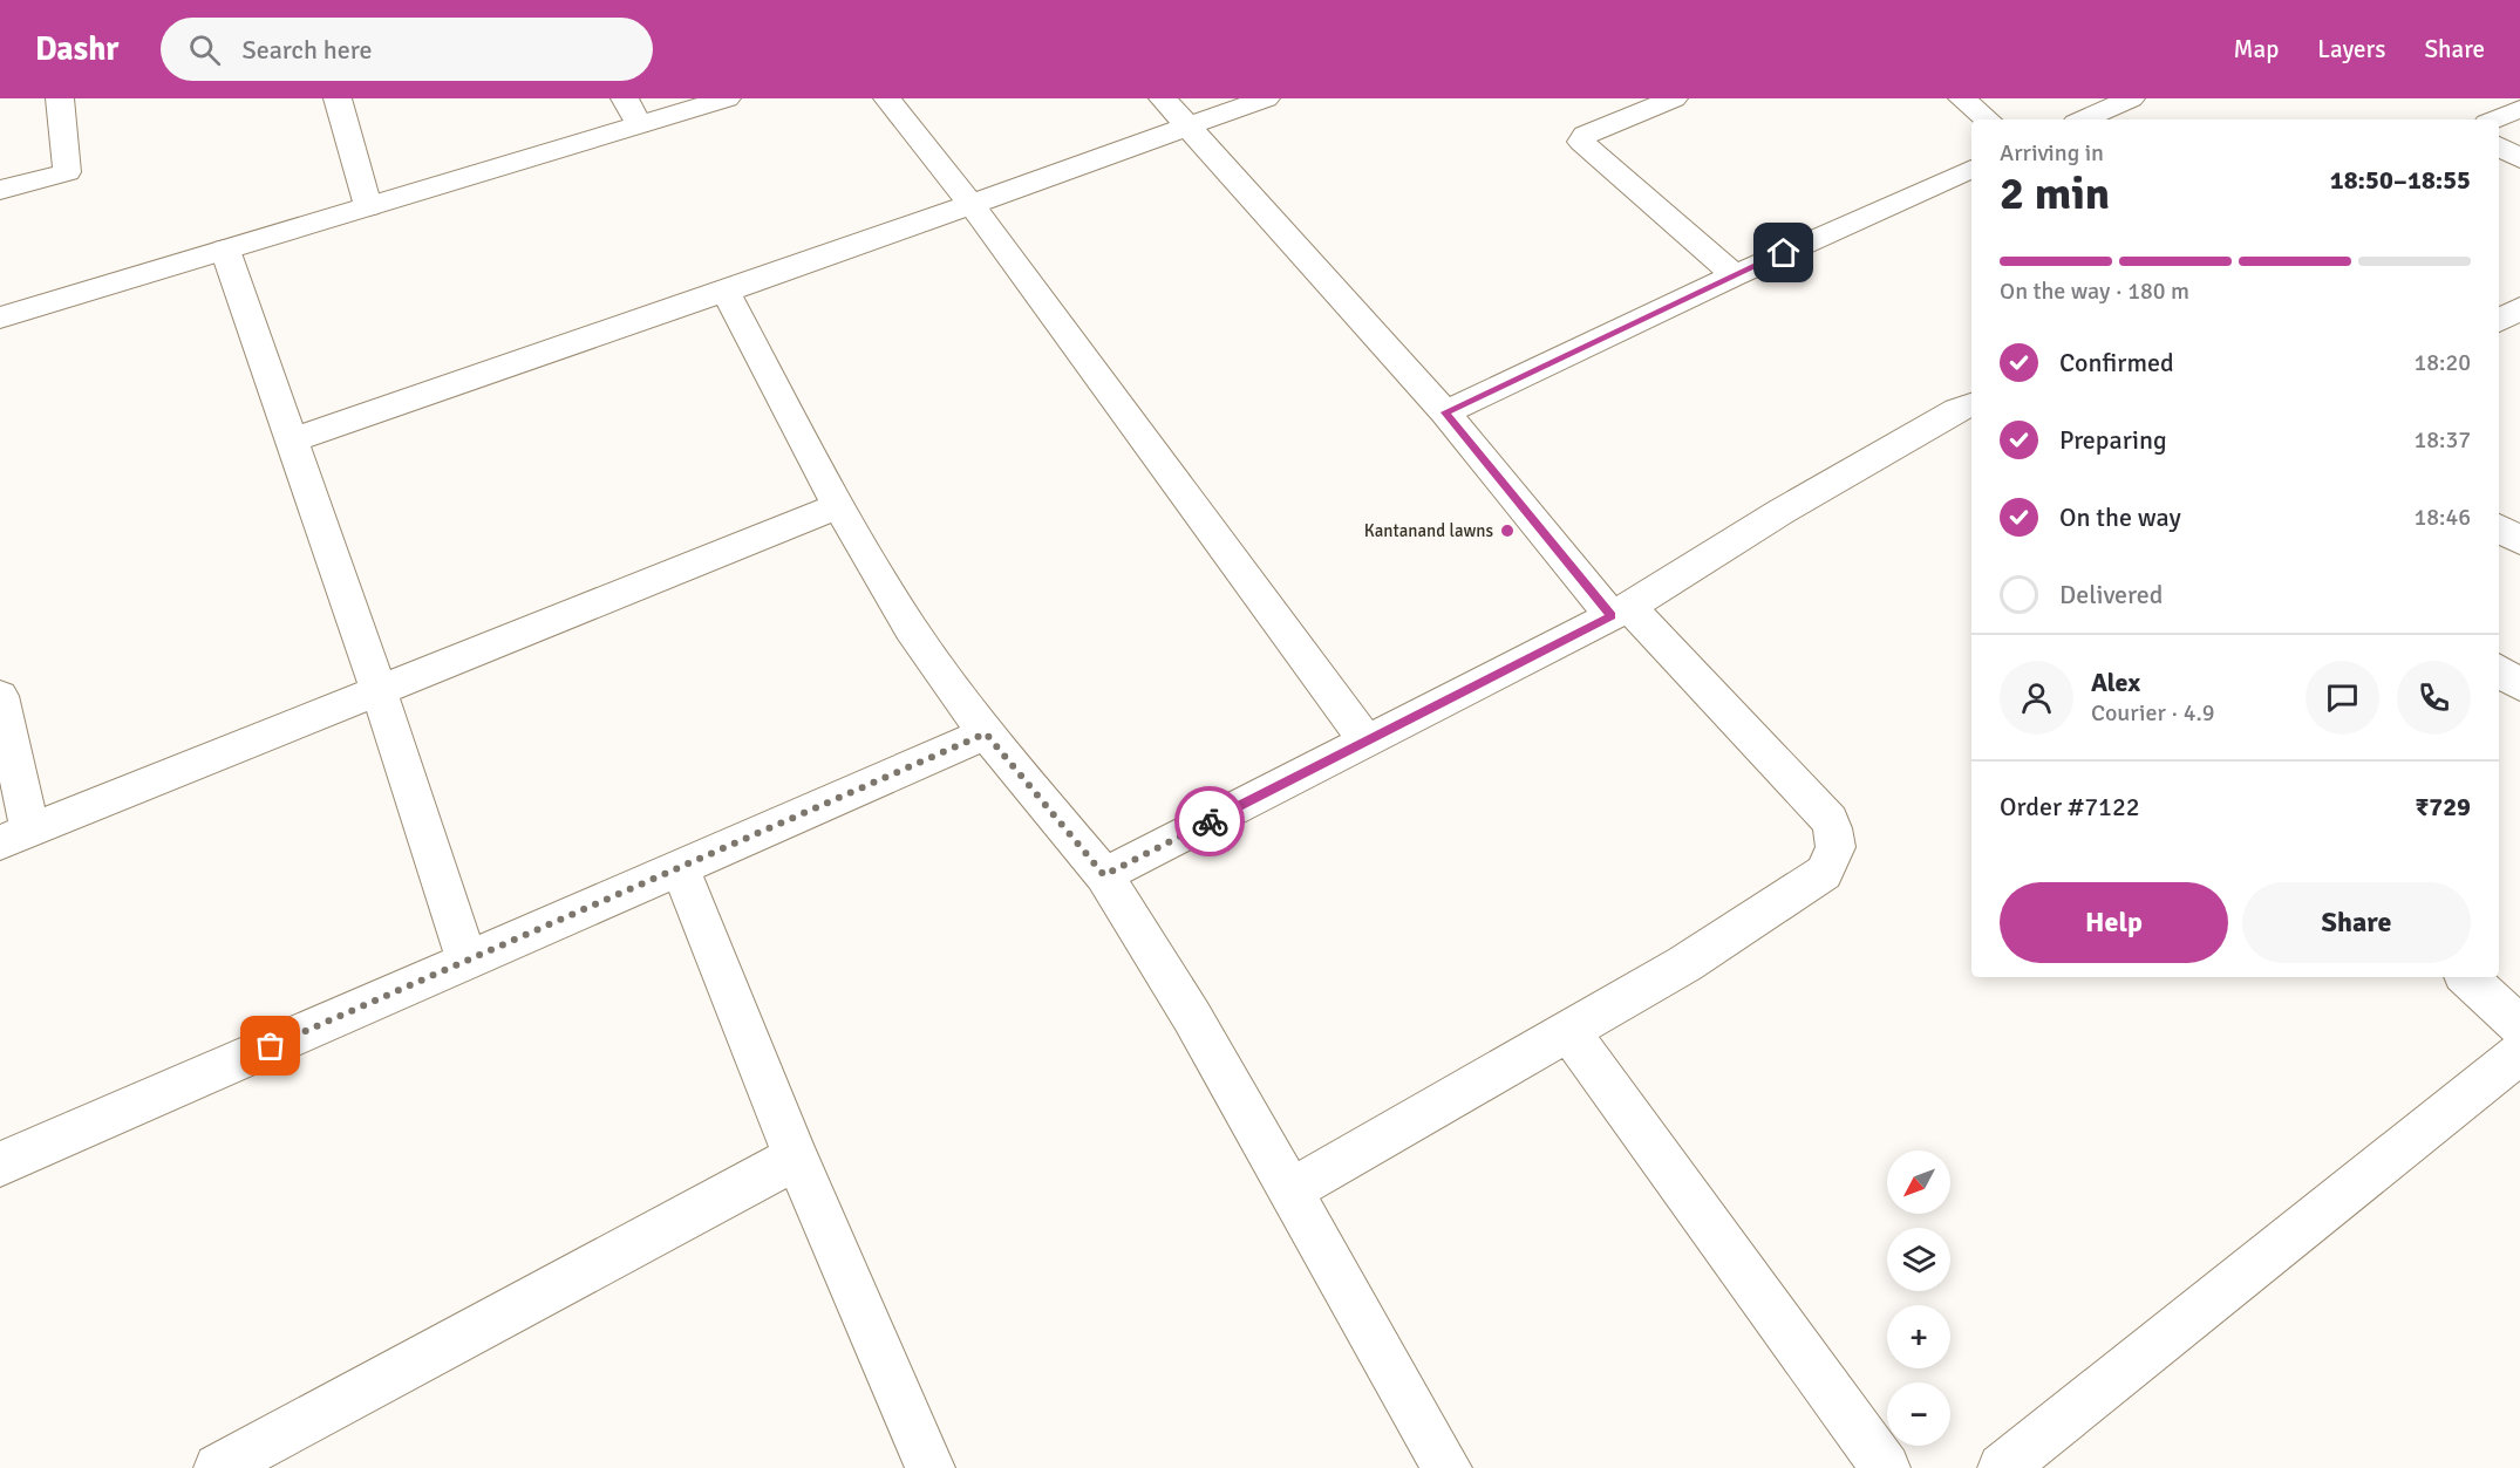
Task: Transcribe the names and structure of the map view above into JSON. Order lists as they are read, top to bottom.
{
  "places": ["Kantanand lawns"],
  "north": "bottom left",
  "page": {
    "header": "Dashr",
    "search": "Search here",
    "nav": ["Map", "Layers", "Share"],
    "heading": ["2 min", "Arriving in", "18:50–18:55"],
    "panel": [
      "Alex",
      "Courier · 4.9",
      "Order #7122",
      "₹729"
    ],
    "bar": "On the way · 180 m",
    "list": [
      ["Confirmed", "18:20"],
      ["Preparing", "18:37"],
      ["On the way", "18:46"],
      "Delivered"
    ],
    "buttons": ["Help", "Share"],
    "map_buttons": ["+", "−"]
  }
}
